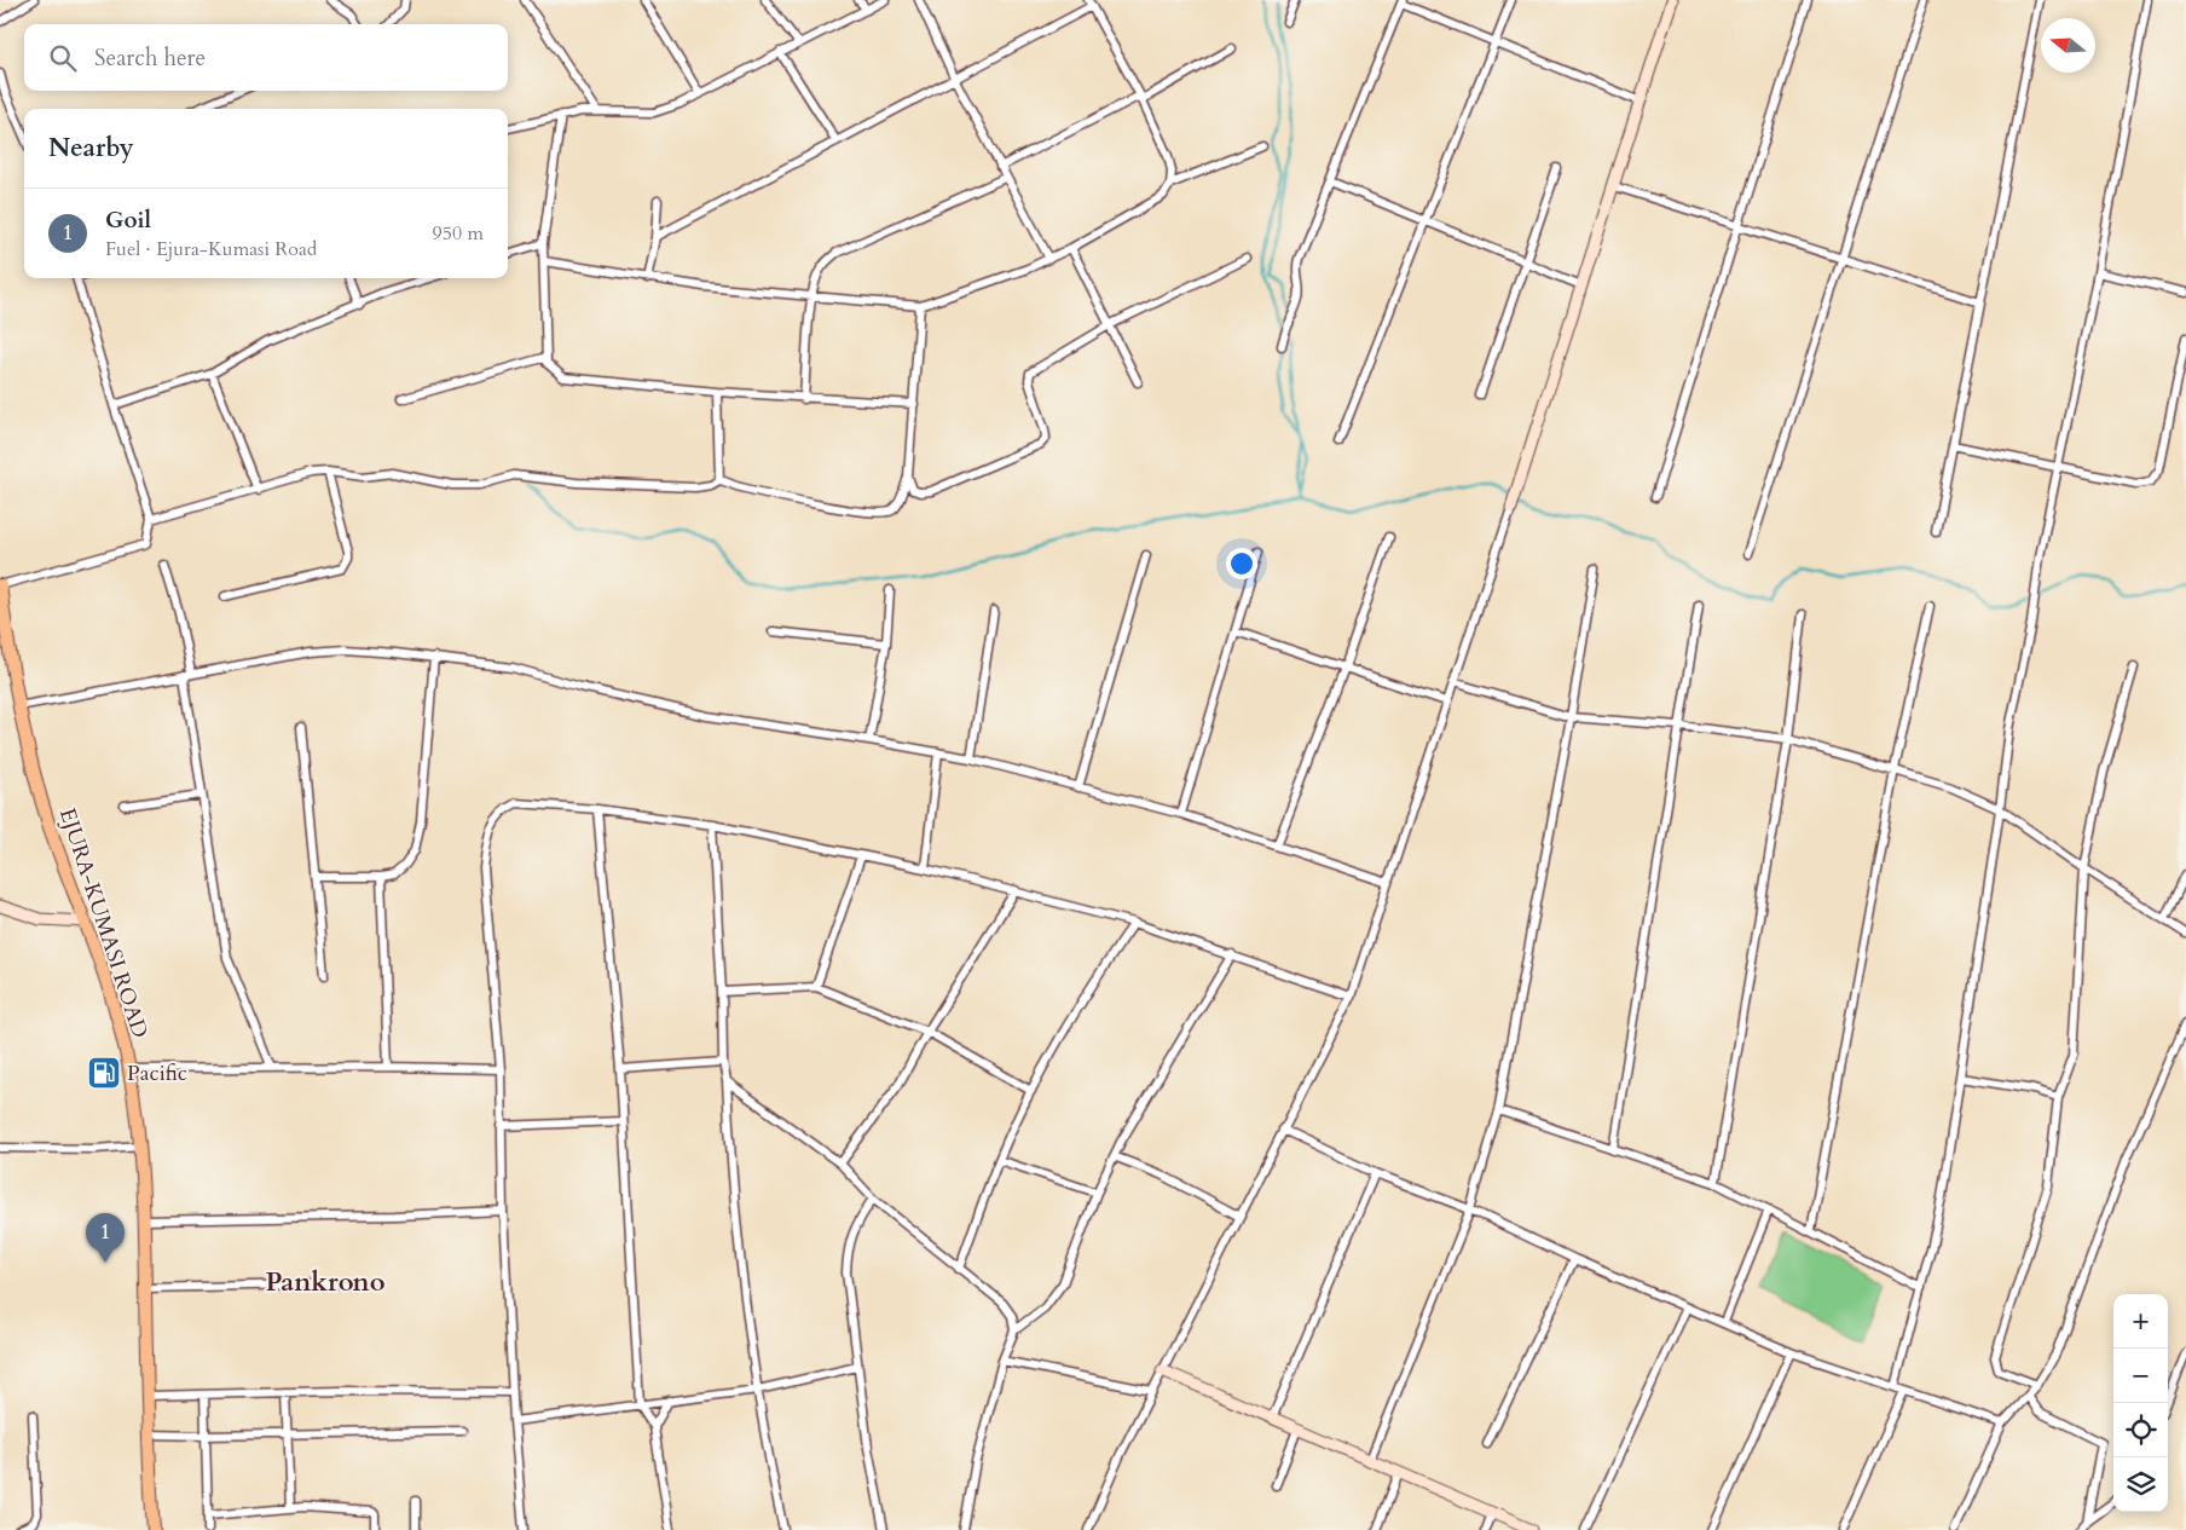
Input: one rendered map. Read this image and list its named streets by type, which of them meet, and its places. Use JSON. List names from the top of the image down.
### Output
{
  "streets": {
    "main road": ["EJURA-KUMASI ROAD"]
  },
  "districts": ["Pankrono"],
  "places": {
    "fuel station": ["Pacific"]
  },
  "north": "left",
  "page": {
    "search": "Search here",
    "heading": "Nearby",
    "list": [
      {
        "mark": "1",
        "name": "Goil",
        "note": "Fuel · Ejura-Kumasi Road",
        "value": "950 m"
      }
    ],
    "pins": "1",
    "map_buttons": ["+", "−"]
  }
}
